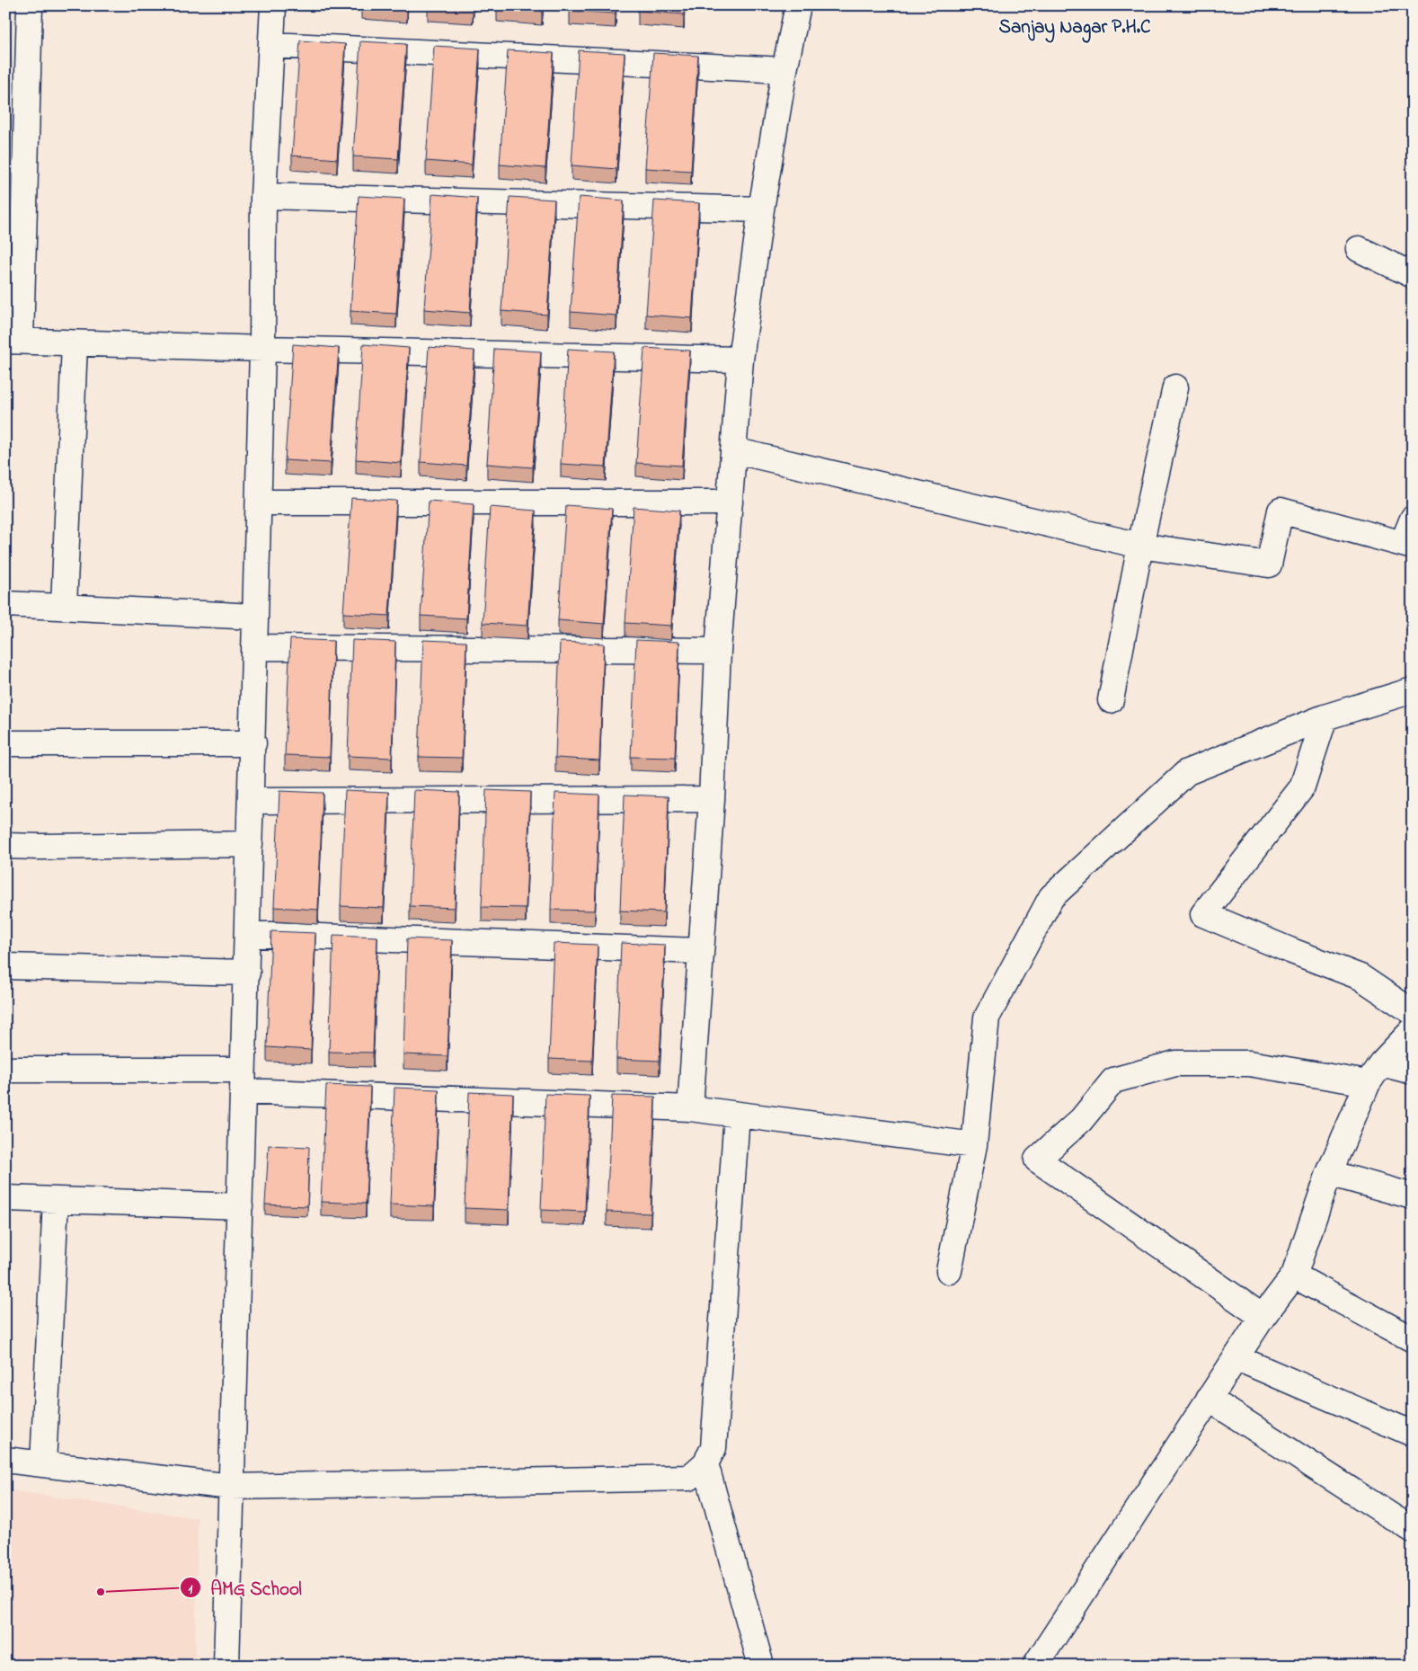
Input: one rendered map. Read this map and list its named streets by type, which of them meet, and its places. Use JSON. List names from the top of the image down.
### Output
{
  "districts": ["Sanjay Nagar P.H.C"],
  "places": ["AMG School"]
}
